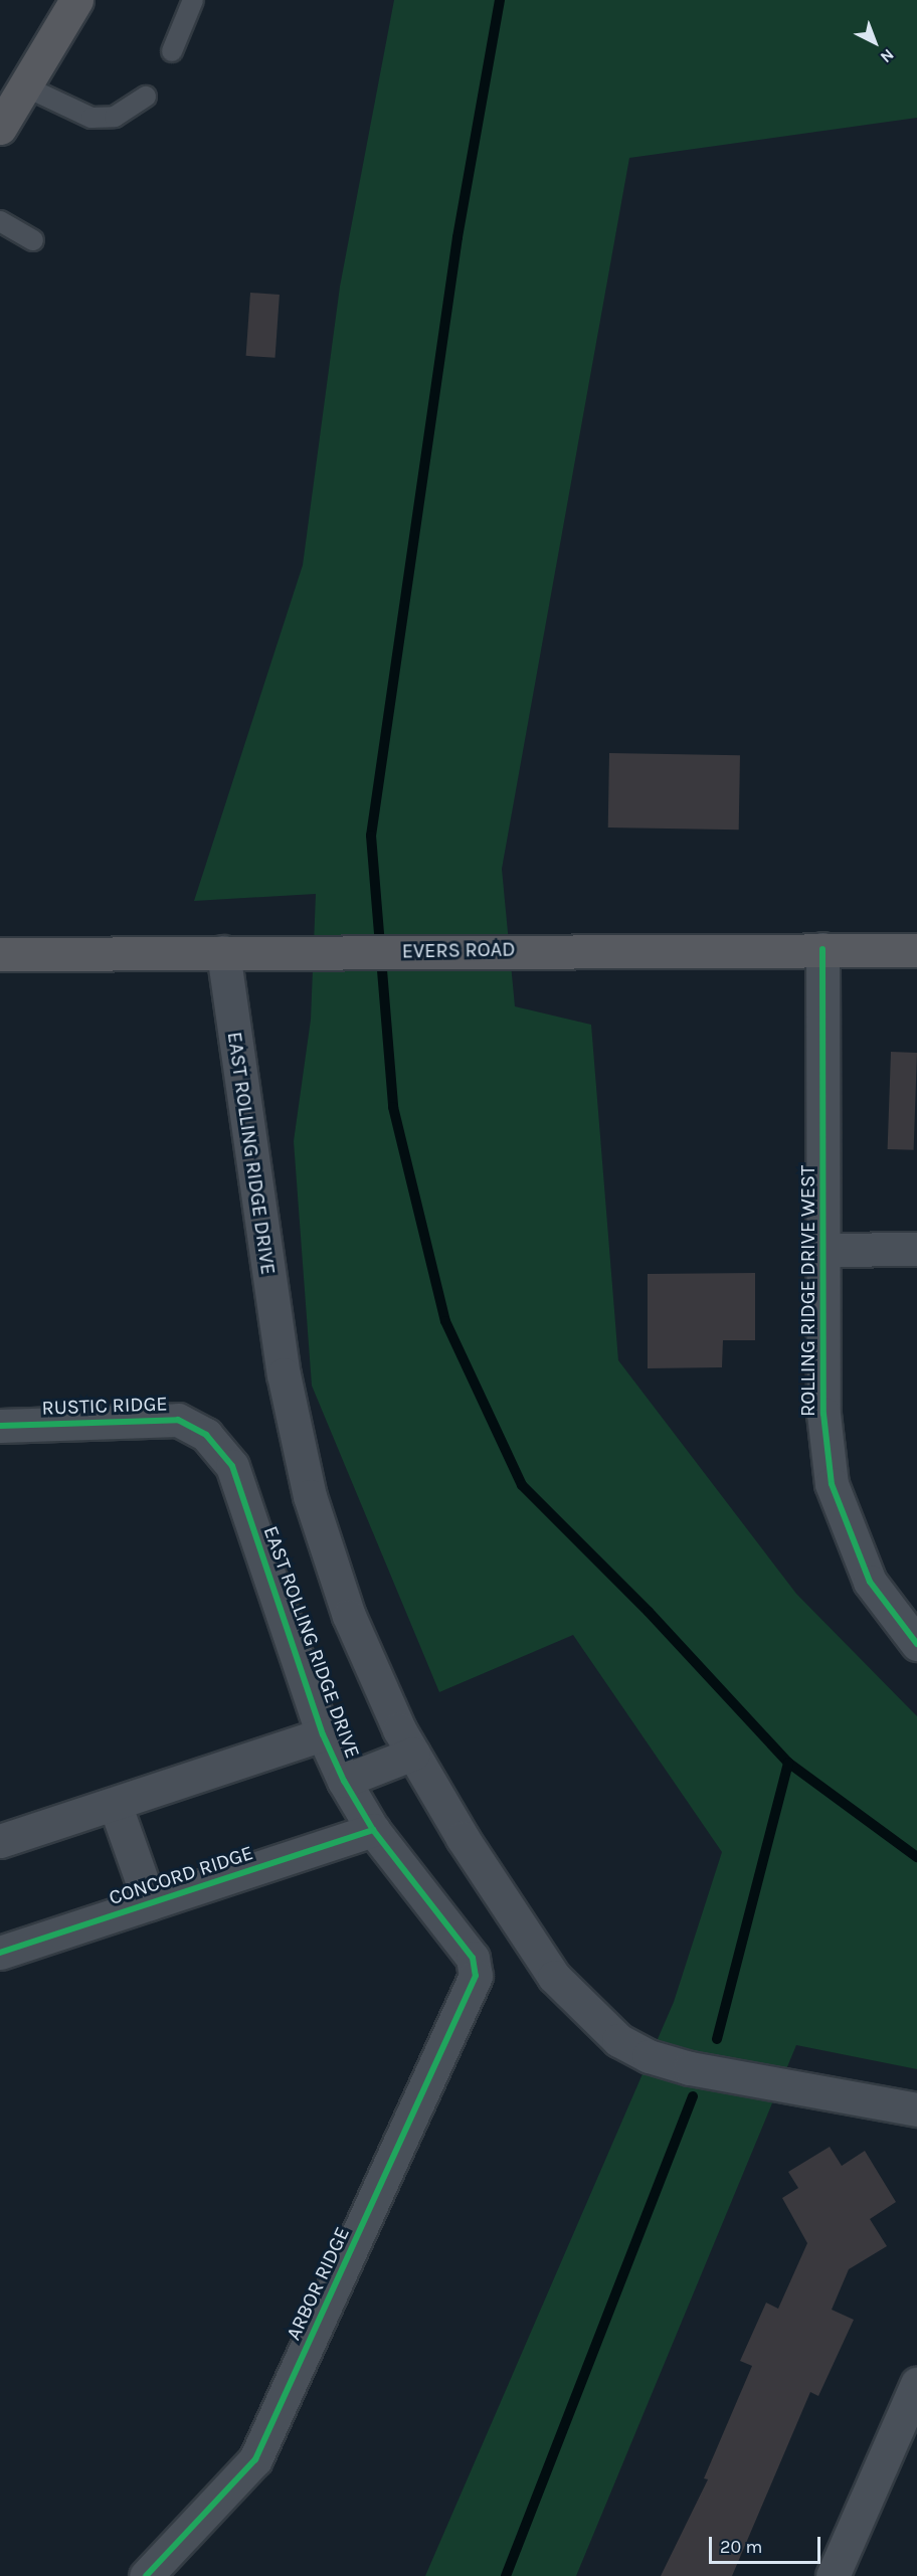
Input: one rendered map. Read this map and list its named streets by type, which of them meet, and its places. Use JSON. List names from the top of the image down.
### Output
{
  "streets": {
    "main road": ["EVERS ROAD"],
    "street": [
      "EAST ROLLING RIDGE DRIVE",
      "ROLLING RIDGE DRIVE WEST",
      "RUSTIC RIDGE",
      "CONCORD RIDGE",
      "ARBOR RIDGE"
    ]
  },
  "crossings": [
    ["EVERS ROAD", "EAST ROLLING RIDGE DRIVE"],
    ["EVERS ROAD", "ROLLING RIDGE DRIVE WEST"],
    ["EAST ROLLING RIDGE DRIVE", "RUSTIC RIDGE"],
    ["EAST ROLLING RIDGE DRIVE", "CONCORD RIDGE"],
    ["EAST ROLLING RIDGE DRIVE", "ARBOR RIDGE"]
  ],
  "scale_bar": "20 m",
  "north": "bottom right"
}
